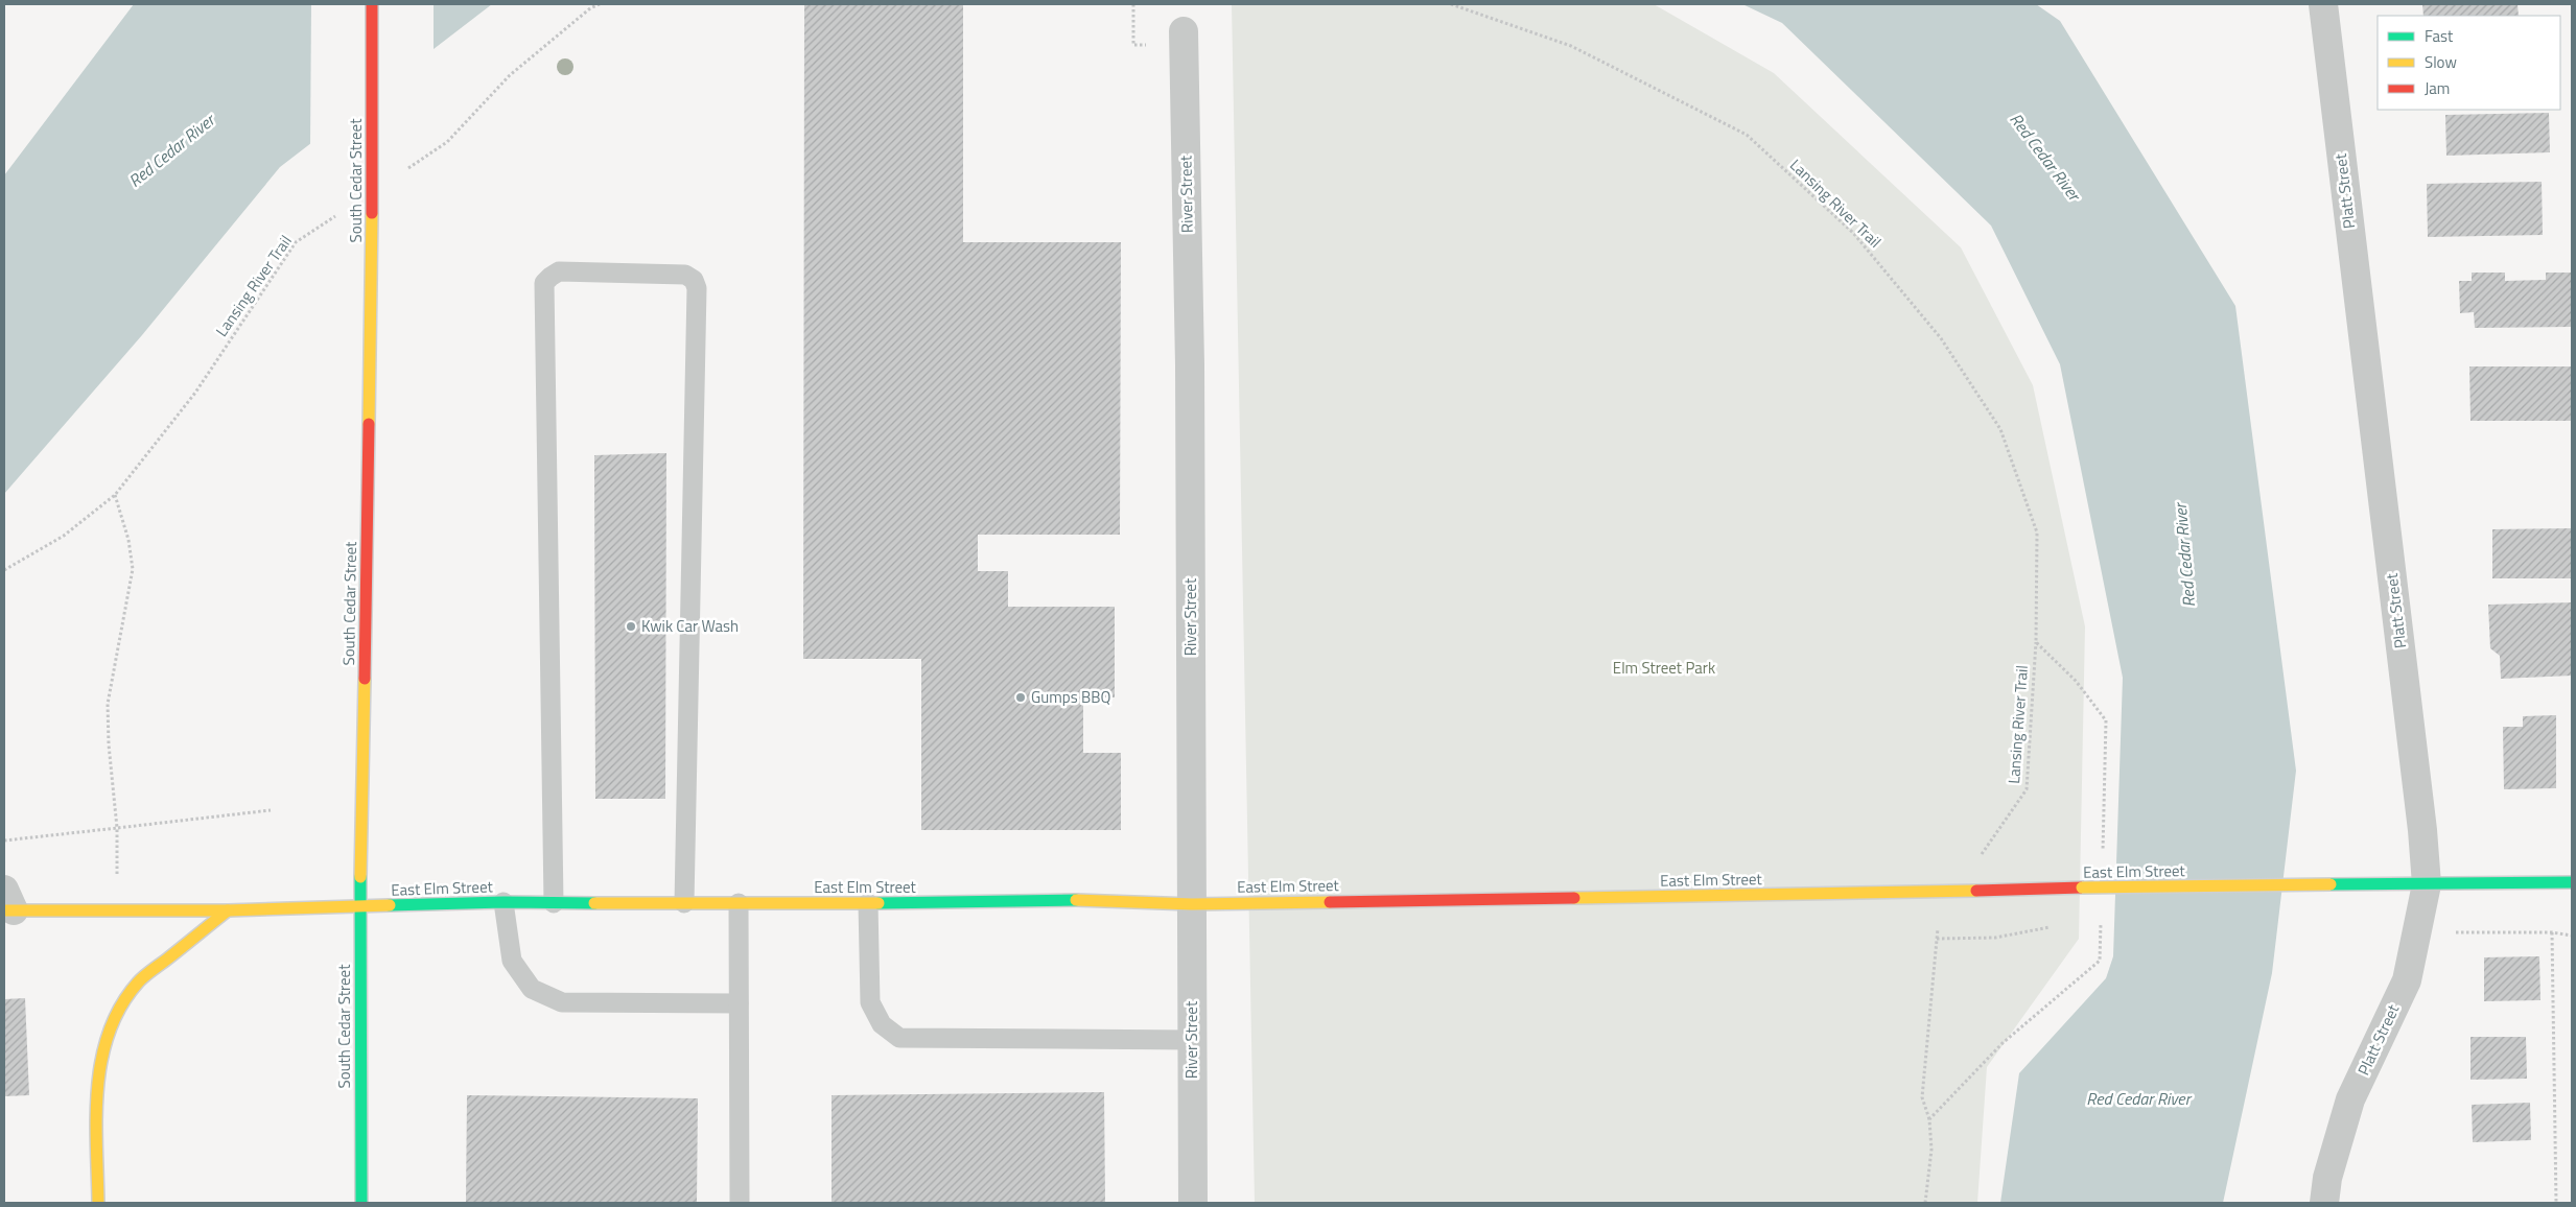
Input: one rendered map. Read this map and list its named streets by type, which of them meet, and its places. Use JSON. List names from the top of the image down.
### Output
{
  "streets": {
    "street": [
      "South Cedar Street",
      "Platt Street",
      "River Street",
      "East Elm Street"
    ],
    "path": ["Lansing River Trail"]
  },
  "crossings": [
    ["South Cedar Street", "East Elm Street"],
    ["Platt Street", "East Elm Street"],
    ["River Street", "East Elm Street"]
  ],
  "water": ["Red Cedar River"],
  "parks": ["Elm Street Park"],
  "places": ["Kwik Car Wash", "Gumps BBQ"],
  "legend": ["Fast", "Slow", "Jam"]
}
